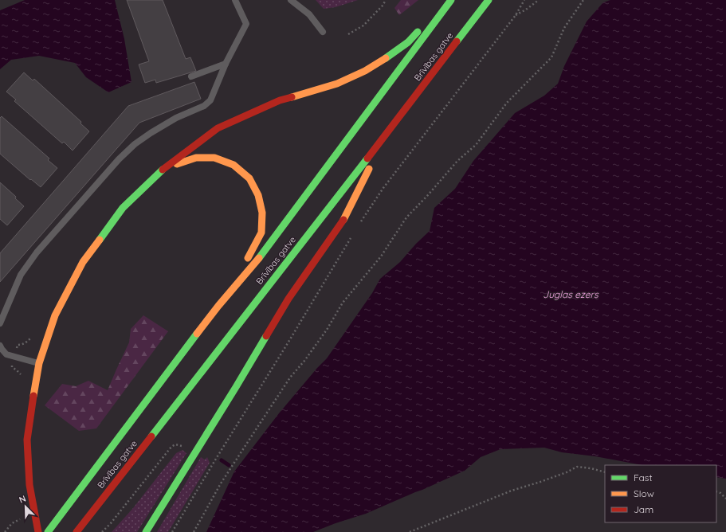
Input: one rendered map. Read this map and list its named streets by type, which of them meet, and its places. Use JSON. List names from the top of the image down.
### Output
{
  "streets": {
    "main road": ["Brīvības gatve"]
  },
  "water": ["Juglas ezers"],
  "legend": ["Fast", "Slow", "Jam"],
  "north": "top left"
}
